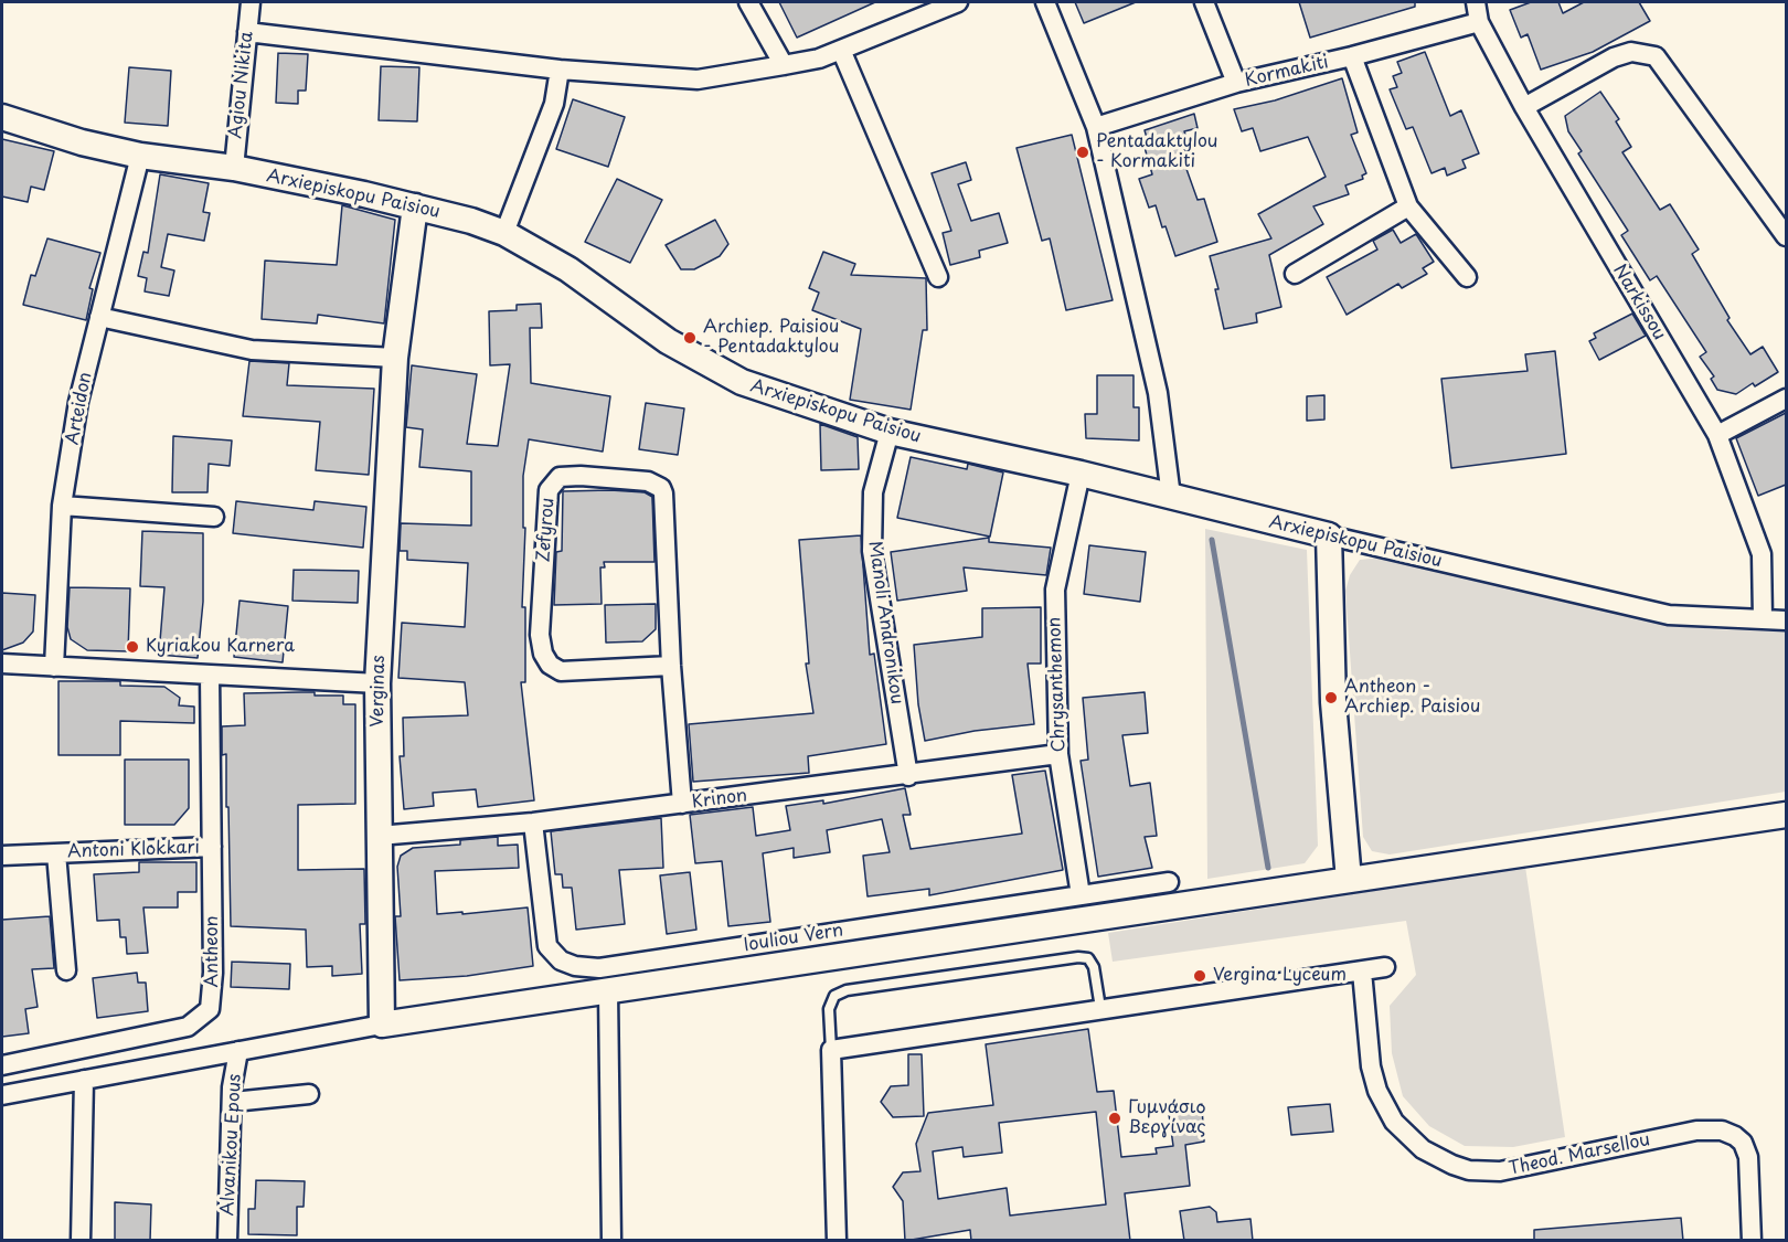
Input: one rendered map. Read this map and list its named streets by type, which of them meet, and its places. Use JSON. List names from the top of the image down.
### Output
{
  "streets": {
    "street": [
      "Kormakiti",
      "Agiou Nikita",
      "Arxiepiskopu Paisiou",
      "Narkissou",
      "Arteidon",
      "Zefyrou",
      "Manoli Andronikou",
      "Chrysanthemon",
      "Verginas",
      "Krinon",
      "Antoni Klokkari",
      "Iouliou Vern",
      "Antheon",
      "Alvanikou Epous",
      "Theod. Marsellou"
    ]
  },
  "crossings": [
    ["Kormakiti", "Narkissou"],
    ["Agiou Nikita", "Arxiepiskopu Paisiou"],
    ["Arxiepiskopu Paisiou", "Narkissou"],
    ["Arxiepiskopu Paisiou", "Arteidon"],
    ["Arxiepiskopu Paisiou", "Manoli Andronikou"],
    ["Arxiepiskopu Paisiou", "Chrysanthemon"],
    ["Arxiepiskopu Paisiou", "Verginas"],
    ["Zefyrou", "Krinon"],
    ["Manoli Andronikou", "Krinon"],
    ["Chrysanthemon", "Krinon"],
    ["Chrysanthemon", "Iouliou Vern"],
    ["Verginas", "Krinon"],
    ["Krinon", "Iouliou Vern"],
    ["Antoni Klokkari", "Antheon"]
  ],
  "places": [
    "Pentadaktylou - Kormakiti",
    "Archiep. Paisiou - Pentadaktylou",
    "Kyriakou Karnera",
    "Antheon - Archiep. Paisiou",
    "Vergina Lyceum",
    "Γυμνάσιο Βεργίνας"
  ]
}
